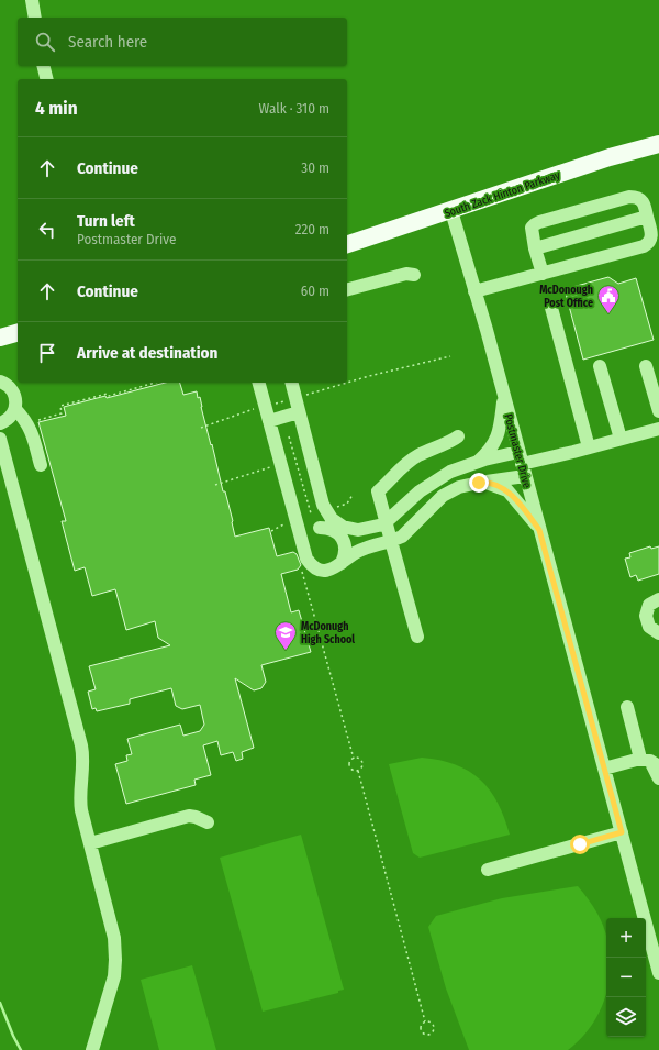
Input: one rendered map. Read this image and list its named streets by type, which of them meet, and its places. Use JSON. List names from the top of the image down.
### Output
{
  "streets": {
    "main road": ["South Zack Hinton Parkway"],
    "street": ["Postmaster Drive"]
  },
  "crossings": [
    ["South Zack Hinton Parkway", "Postmaster Drive"]
  ],
  "places": {
    "public building": ["McDonough Post Office"],
    "school or university": ["McDonugh High School"]
  },
  "page": {
    "search": "Search here",
    "heading": ["4 min", "Walk · 310 m"],
    "list": [
      ["Continue", "30 m"],
      ["Turn left", "Postmaster Drive", "220 m"],
      ["Continue", "60 m"],
      "Arrive at destination"
    ],
    "map_buttons": ["+", "−"]
  }
}
